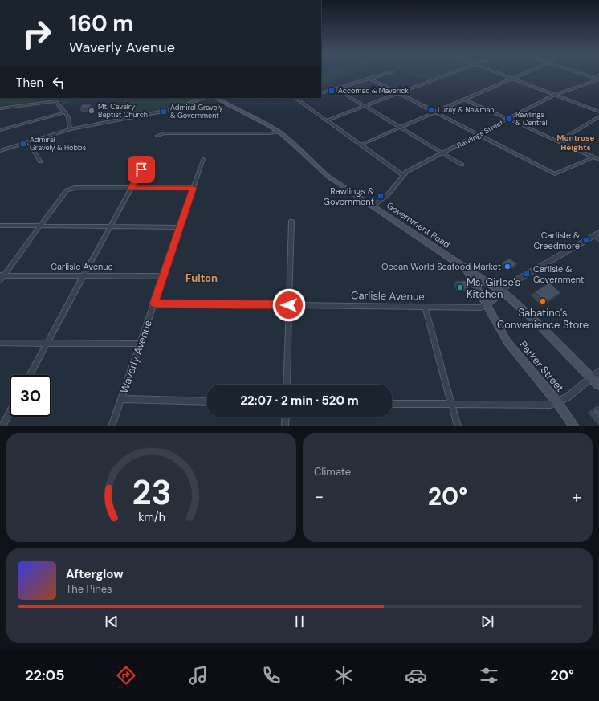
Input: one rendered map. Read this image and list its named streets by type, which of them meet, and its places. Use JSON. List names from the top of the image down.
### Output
{
  "streets": {
    "main road": ["Government Road", "Carlisle Avenue", "Parker Street"],
    "street": ["Rawlings Street", "Waverly Avenue"]
  },
  "crossings": [
    ["Rawlings Street", "Government Road"],
    ["Government Road", "Carlisle Avenue"],
    ["Government Road", "Parker Street"],
    ["Carlisle Avenue", "Waverly Avenue"],
    ["Carlisle Avenue", "Parker Street"]
  ],
  "districts": ["Montrose Heights", "Fulton"],
  "places": {
    "transit": [
      "Accomac & Maverick",
      "Luray & Newman",
      "Admiral Gravely & Government",
      "Rawlings & Central",
      "Admiral Gravely & Hobbs",
      "Rawlings & Government",
      "Carlisle & Creedmore",
      "Carlisle & Government"
    ],
    "other": [
      "Mt. Cavalry Baptist Church",
      "Ocean World Seafood Market",
      "Ms. Girlee's Kitchen",
      "Sabatino's Convenience Store"
    ]
  },
  "page": {
    "turn": ["160 m", "Waverly Avenue"],
    "then": "Then",
    "limit": "30",
    "trip": "22:07 · 2 min · 520 m",
    "tile": "Climate",
    "heat": ["−", "20°", "+"],
    "song": ["Afterglow", "The Pines"],
    "tabs": ["22:05", "20°"],
    "gauge": ["23", "km/h"]
  }
}
